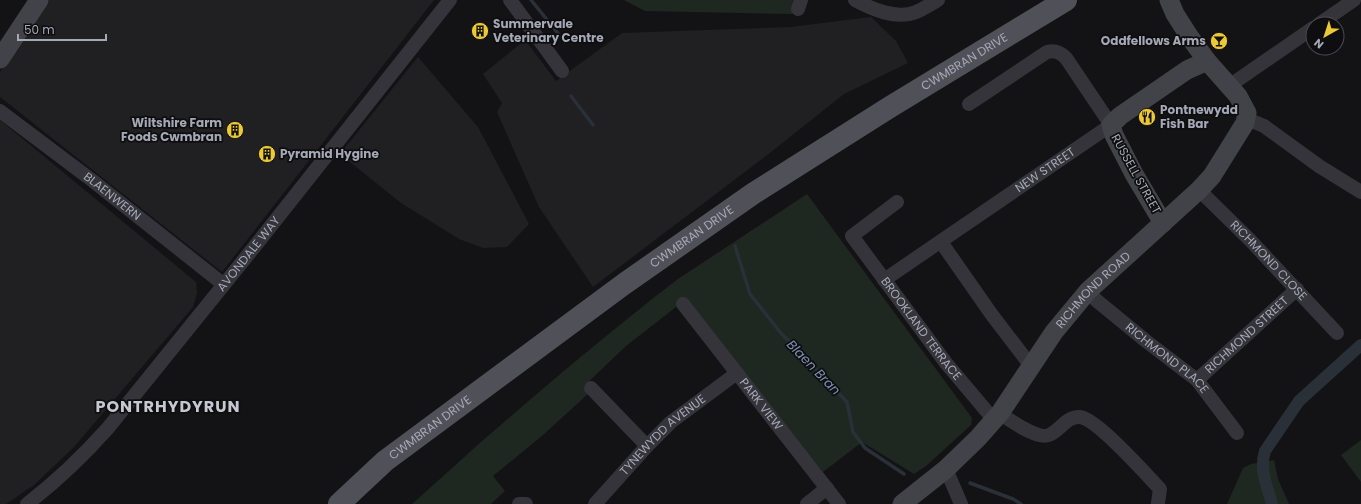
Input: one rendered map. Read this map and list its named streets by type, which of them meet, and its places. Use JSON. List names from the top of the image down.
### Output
{
  "streets": {
    "main road": ["CWMBRAN DRIVE"],
    "street": [
      "NEW STREET",
      "RUSSELL STREET",
      "BLAENWERN",
      "AVONDALE WAY",
      "RICHMOND CLOSE",
      "RICHMOND ROAD",
      "BROOKLAND TERRACE",
      "RICHMOND STREET",
      "RICHMOND PLACE",
      "PARK VIEW",
      "TYNEWYDD AVENUE"
    ]
  },
  "crossings": [
    ["NEW STREET", "RUSSELL STREET"],
    ["NEW STREET", "BROOKLAND TERRACE"],
    ["RUSSELL STREET", "RICHMOND ROAD"],
    ["BLAENWERN", "AVONDALE WAY"],
    ["RICHMOND CLOSE", "RICHMOND ROAD"],
    ["RICHMOND CLOSE", "RICHMOND STREET"],
    ["RICHMOND ROAD", "BROOKLAND TERRACE"],
    ["RICHMOND ROAD", "RICHMOND PLACE"],
    ["RICHMOND STREET", "RICHMOND PLACE"],
    ["PARK VIEW", "TYNEWYDD AVENUE"]
  ],
  "districts": ["PONTRHYDYRUN"],
  "water": ["Blaen Bran"],
  "places": {
    "building": ["Summervale Veterinary Centre", "Wiltshire Farm Foods Cwmbran", "Pyramid Hygine"],
    "bar": ["Oddfellows Arms"],
    "restaurant": ["Pontnewydd Fish Bar"]
  },
  "scale_bar": "50 m",
  "north": "bottom left"
}
